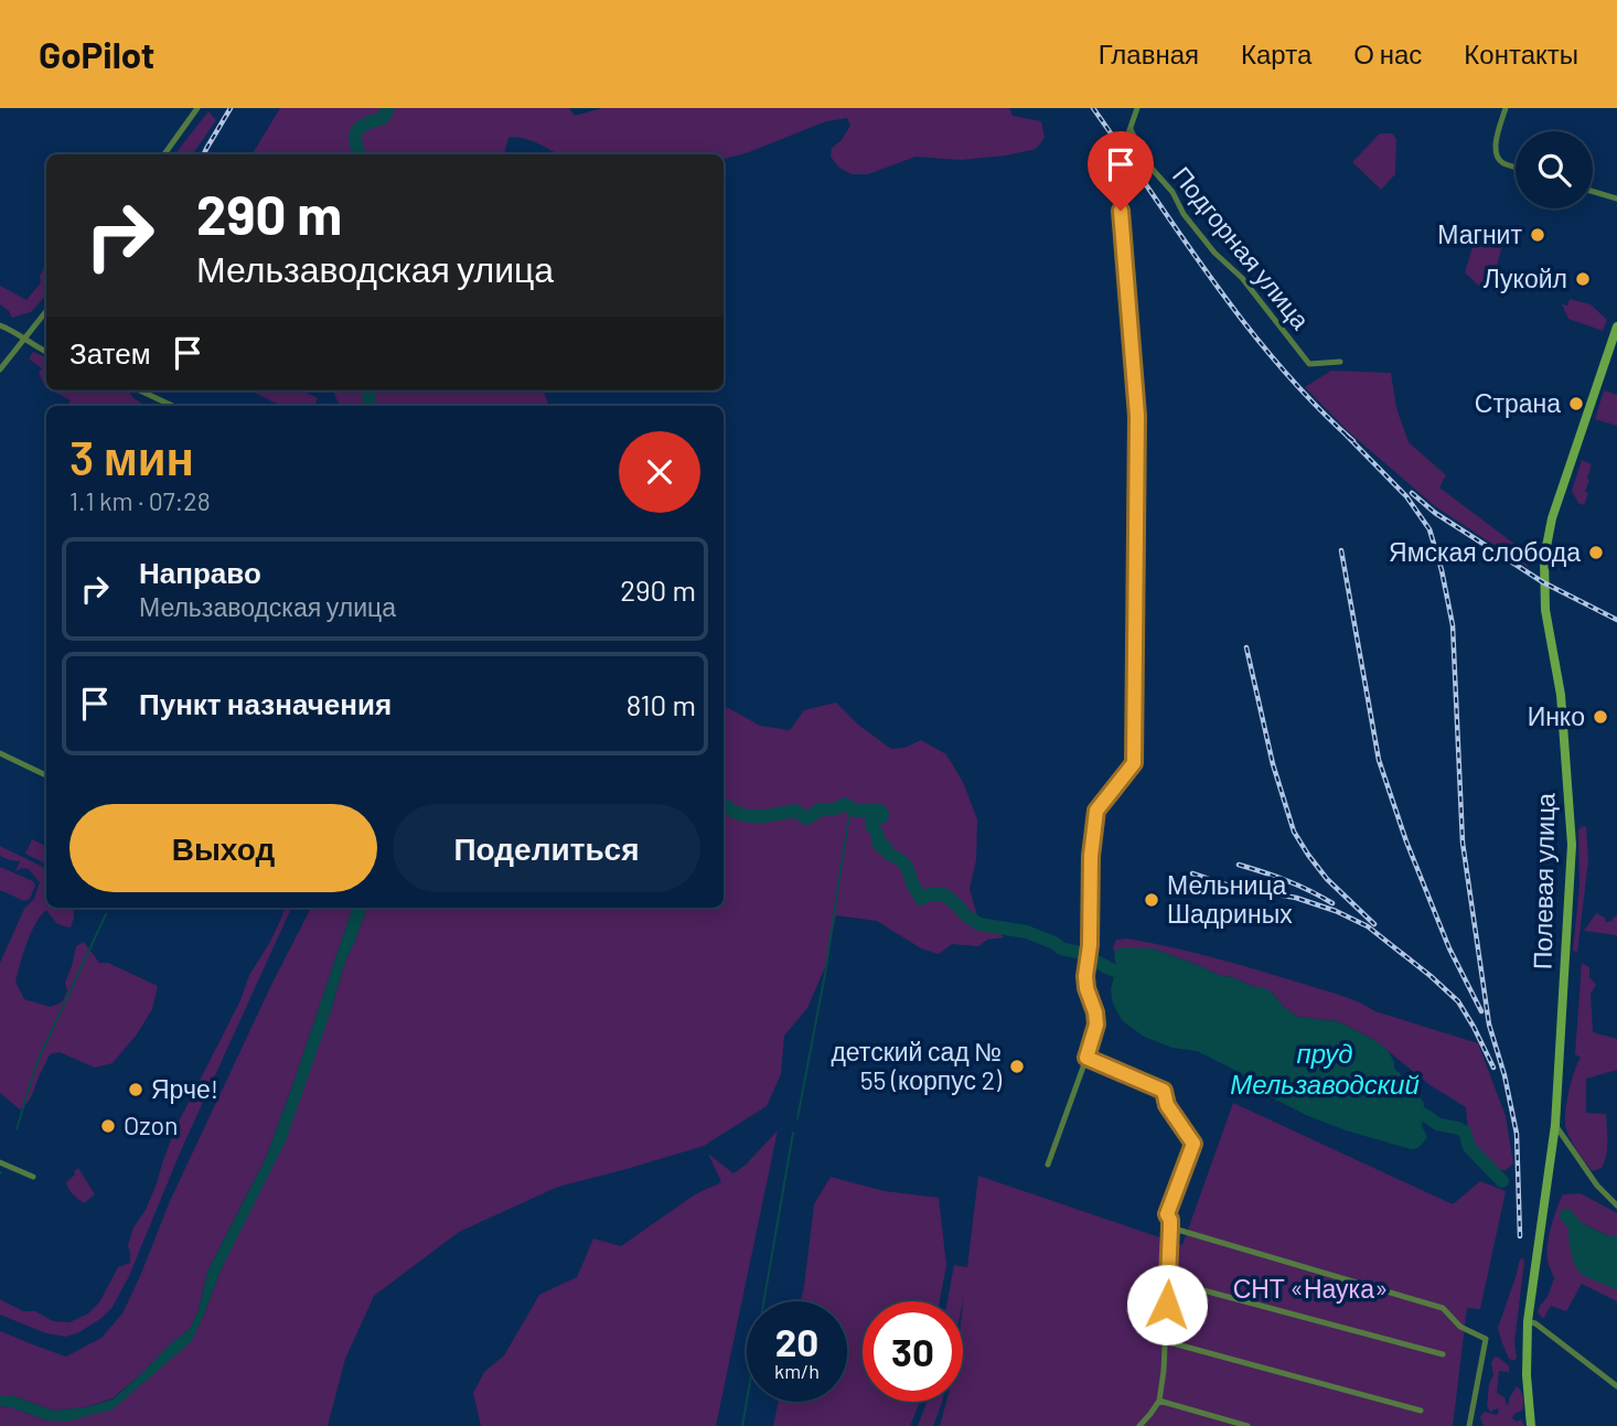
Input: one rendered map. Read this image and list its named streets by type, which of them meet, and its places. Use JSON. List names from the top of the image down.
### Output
{
  "streets": {
    "street": ["Подгорная улица", "Полевая улица"]
  },
  "water": ["пруд Мельзаводский"],
  "parks": ["СНТ «Наука»"],
  "places": [
    "Магнит",
    "Лукойл",
    "Страна",
    "Ямская слобода",
    "Инко",
    "Мельница Шадриных",
    "детский сад № 55 (корпус 2)",
    "Ярче!",
    "Ozon"
  ],
  "page": {
    "header": "GoPilot",
    "nav": [
      "Главная",
      "Карта",
      "О нас",
      "Контакты"
    ],
    "turn": ["290 m", "Мельзаводская улица"],
    "then": "Затем",
    "heading": ["3 мин", "1.1 km · 07:28"],
    "list": [
      {
        "name": "Направо",
        "note": "Мельзаводская улица",
        "value": "290 m"
      },
      {
        "name": "Пункт назначения",
        "value": "810 m"
      }
    ],
    "buttons": ["Выход", "Поделиться"],
    "speed": "20 km/h",
    "limit": "30"
  }
}
